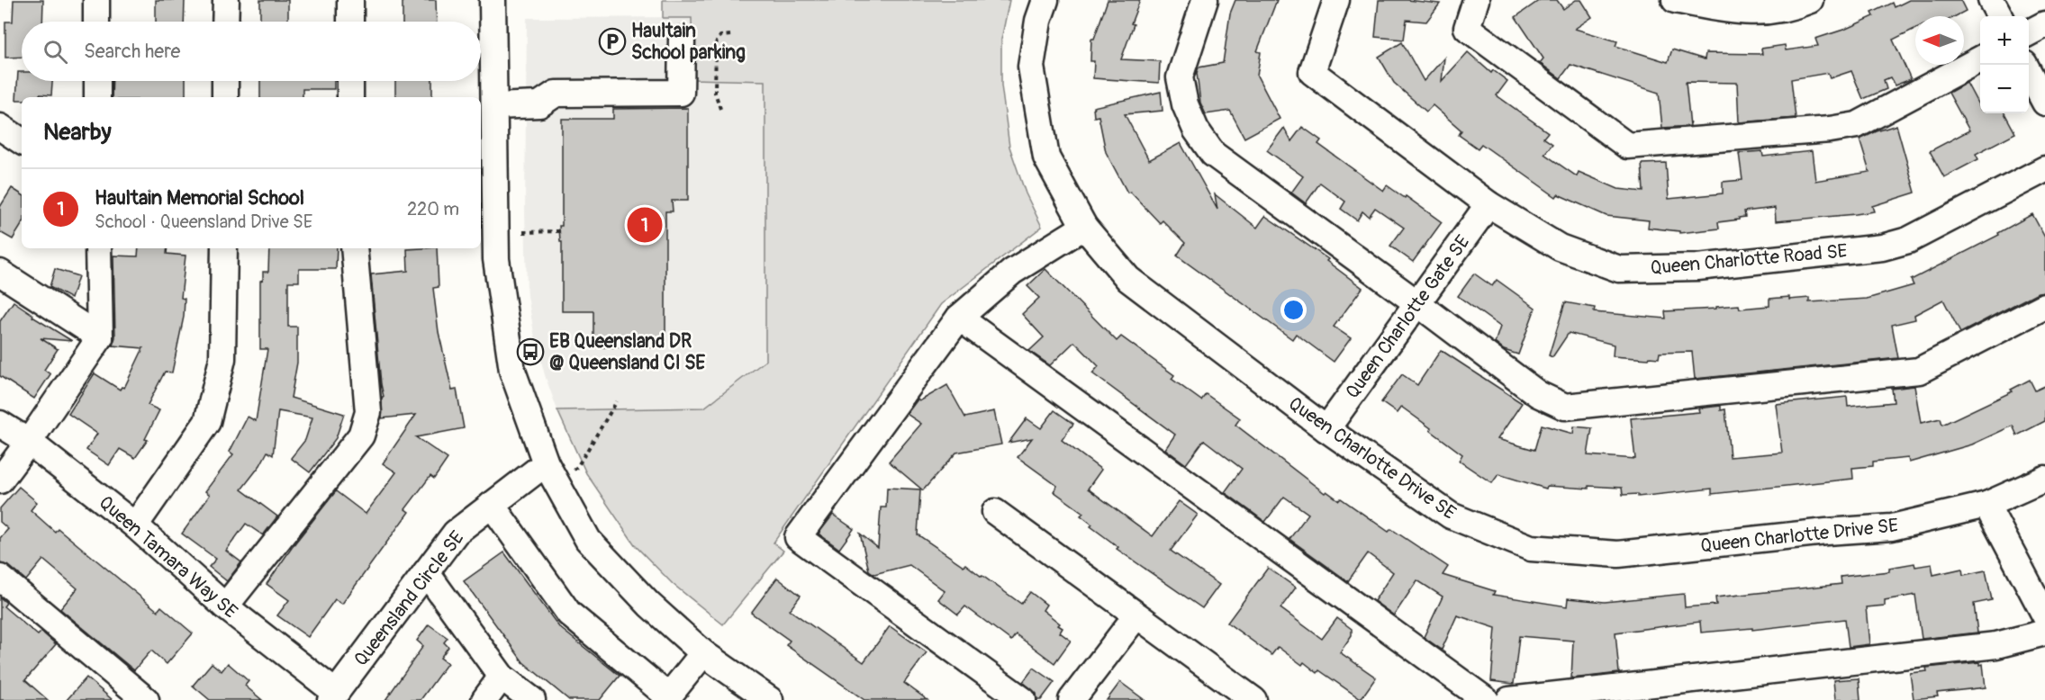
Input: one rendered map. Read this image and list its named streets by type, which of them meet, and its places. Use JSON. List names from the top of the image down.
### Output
{
  "streets": {
    "street": [
      "Queen Charlotte Road SE",
      "Queen Charlotte Gate SE",
      "Queen Charlotte Drive SE",
      "Queen Tamara Way SE",
      "Queensland Circle SE"
    ]
  },
  "crossings": [
    ["Queen Charlotte Road SE", "Queen Charlotte Gate SE"],
    ["Queen Charlotte Gate SE", "Queen Charlotte Drive SE"],
    ["Queen Tamara Way SE", "Queensland Circle SE"]
  ],
  "places": {
    "parking": ["Haultain School parking"],
    "bus stop": ["EB Queensland DR @ Queensland CI SE"]
  },
  "north": "left",
  "page": {
    "map_buttons": ["+", "−"],
    "search": "Search here",
    "heading": "Nearby",
    "list": [
      {
        "mark": "1",
        "name": "Haultain Memorial School",
        "note": "School · Queensland Drive SE",
        "value": "220 m"
      }
    ],
    "pins": "1"
  }
}
